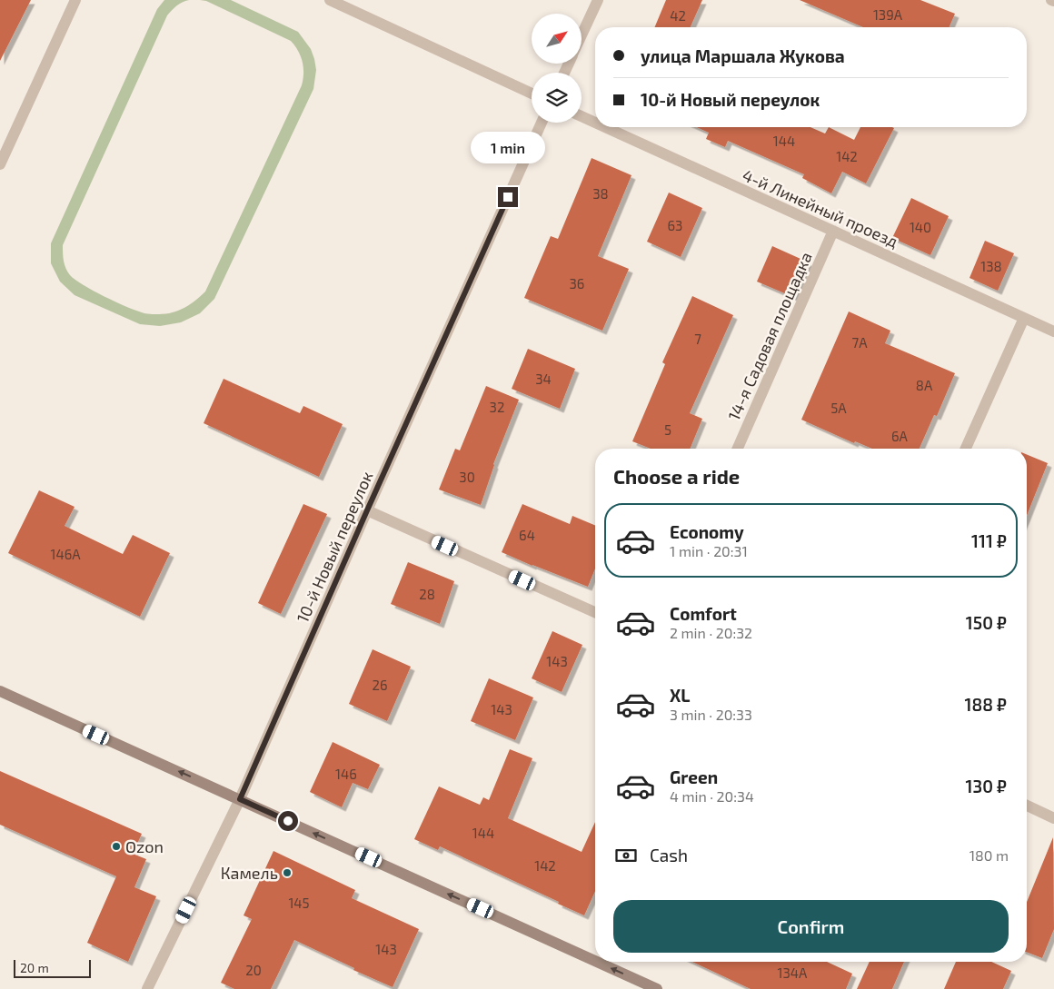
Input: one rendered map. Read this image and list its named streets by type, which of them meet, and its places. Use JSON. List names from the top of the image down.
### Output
{
  "streets": {
    "street": ["4-й Линейный проезд", "14-я Садовая площадка", "10-й Новый переулок"]
  },
  "crossings": [
    ["4-й Линейный проезд", "14-я Садовая площадка"]
  ],
  "places": ["Ozon", "Камель"],
  "house_numbers": [
    "139А",
    "42",
    "144",
    "142",
    "38",
    "63",
    "140",
    "138",
    "36",
    "7",
    "7А",
    "34",
    "8А",
    "32",
    "5А",
    "5",
    "6А",
    "30",
    "64",
    "146А",
    "28",
    "143",
    "26",
    "143",
    "146",
    "144",
    "142",
    "145",
    "143",
    "20",
    "134А"
  ],
  "scale_bar": "20 m",
  "north": "top right",
  "page": {
    "banner": ["улица Маршала Жукова", "10-й Новый переулок"],
    "bubble": "1 min",
    "heading": "Choose a ride",
    "list": [
      {
        "name": "Economy",
        "note": "1 min · 20:31",
        "value": "111 ₽"
      },
      {
        "name": "Comfort",
        "note": "2 min · 20:32",
        "value": "150 ₽"
      },
      {
        "name": "XL",
        "note": "3 min · 20:33",
        "value": "188 ₽"
      },
      {
        "name": "Green",
        "note": "4 min · 20:34",
        "value": "130 ₽"
      }
    ],
    "pay": ["Cash", "180 m"],
    "buttons": "Confirm",
    "scale": "20 m"
  }
}
